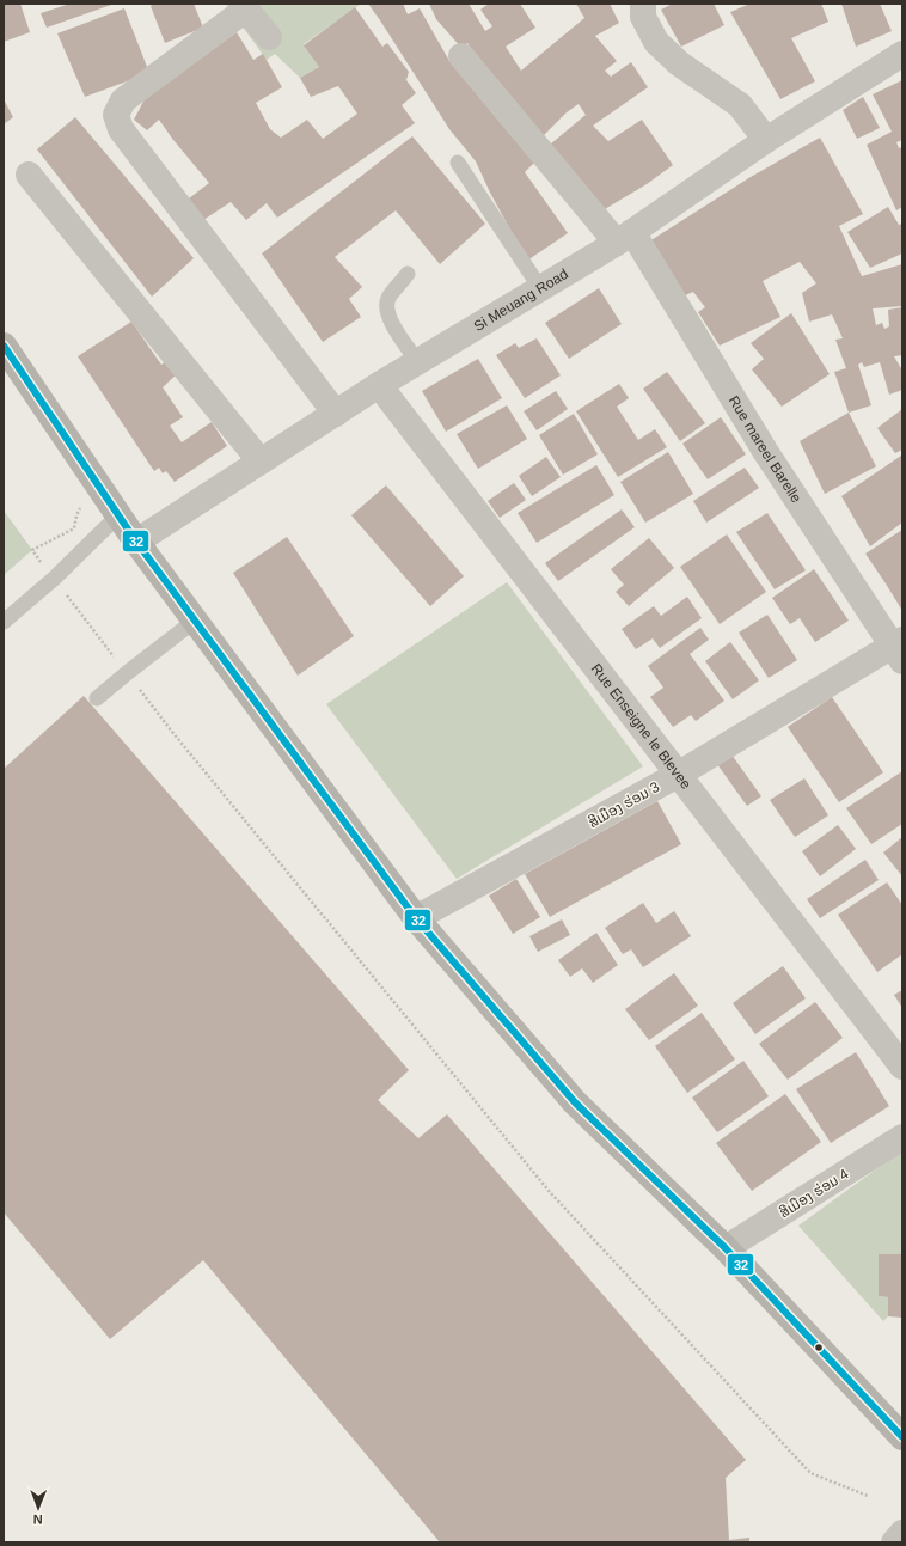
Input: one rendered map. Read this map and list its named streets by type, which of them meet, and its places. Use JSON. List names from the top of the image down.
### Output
{
  "streets": {
    "street": [
      "Si Meuang Road",
      "Rue mareel Barelle",
      "Rue Enseigne le Blevee",
      "ສີເມືອງ ຮ່ອມ 3",
      "ສີເມືອງ ຮ່ອມ 4"
    ]
  },
  "crossings": [
    ["Si Meuang Road", "Rue mareel Barelle"],
    ["Si Meuang Road", "Rue Enseigne le Blevee"],
    ["Rue mareel Barelle", "ສີເມືອງ ຮ່ອມ 3"],
    ["Rue Enseigne le Blevee", "ສີເມືອງ ຮ່ອມ 3"]
  ],
  "lines": ["transit line 32"],
  "north": "bottom"
}
